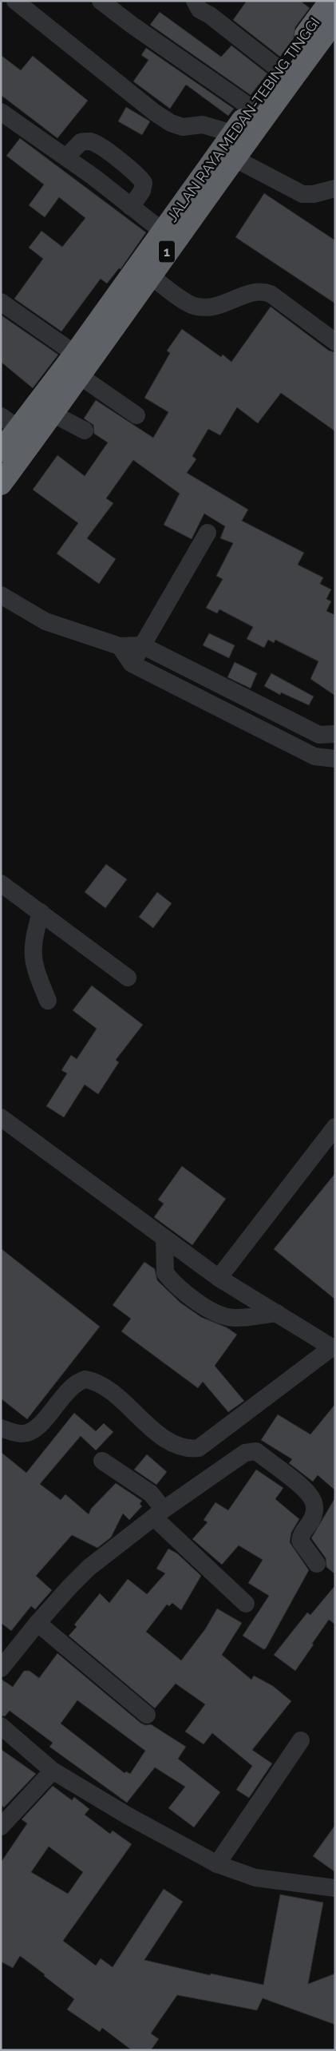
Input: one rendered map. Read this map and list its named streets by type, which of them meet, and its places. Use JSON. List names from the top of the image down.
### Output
{
  "streets": {
    "highway": ["JALAN RAYA MEDAN-TEBING TINGGI", "1"]
  }
}
